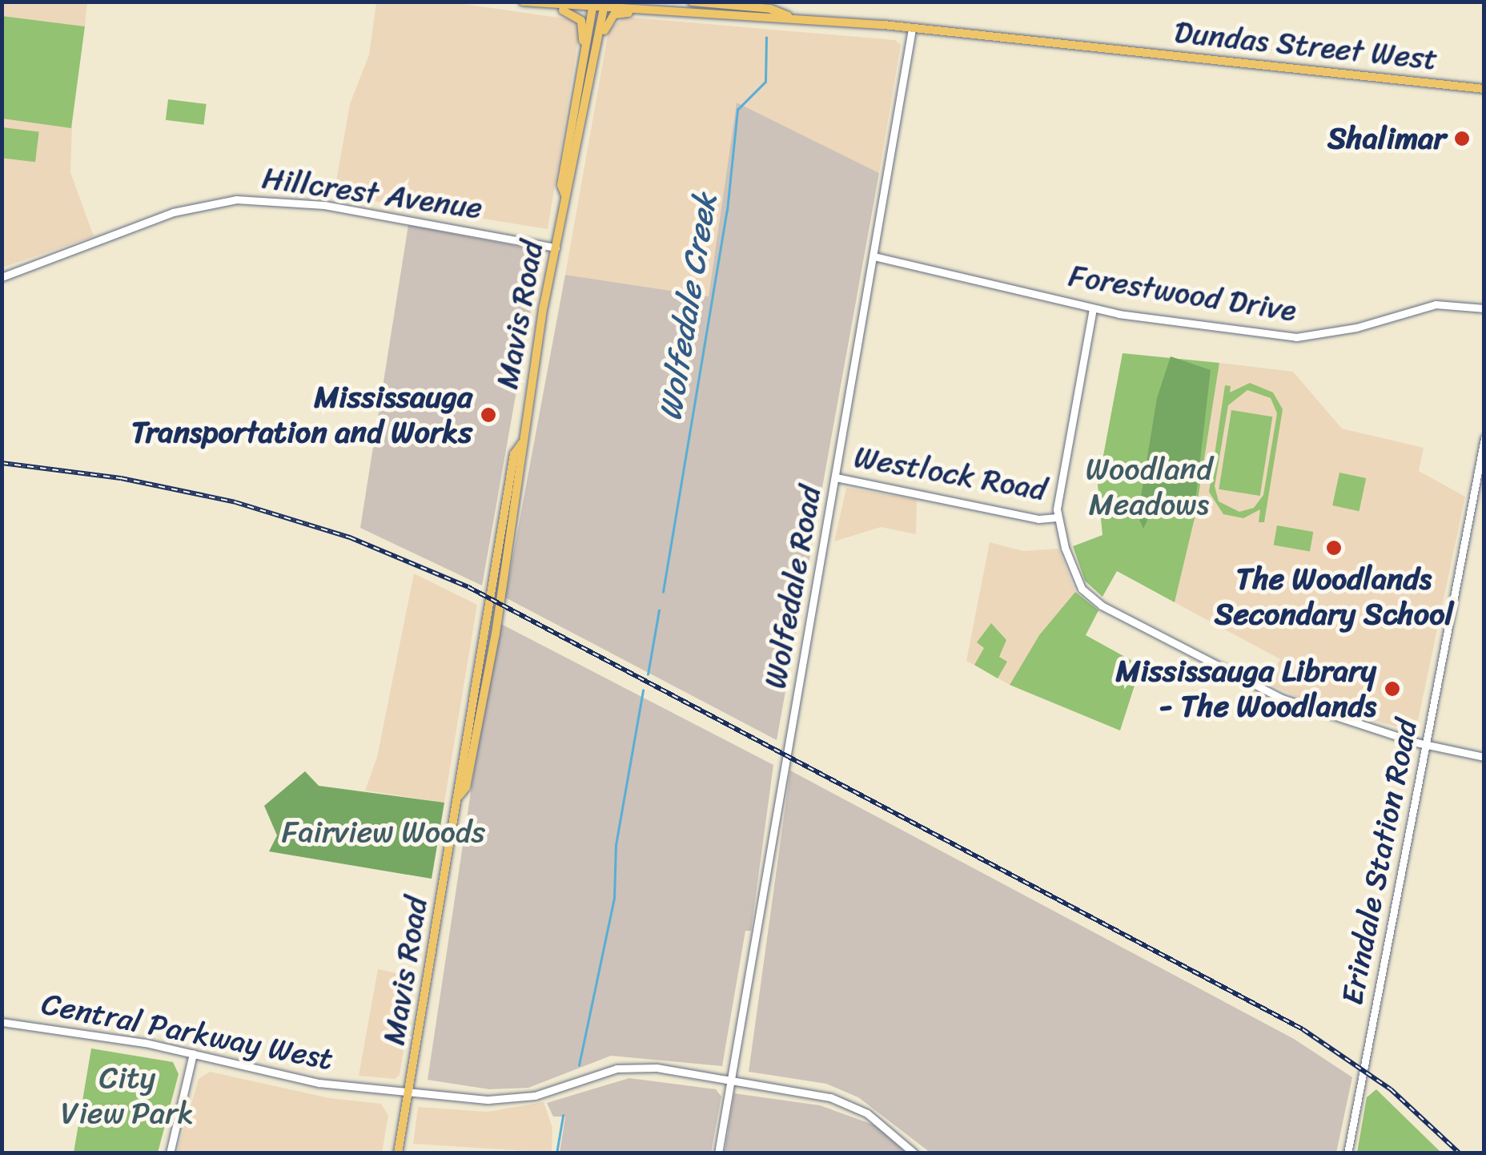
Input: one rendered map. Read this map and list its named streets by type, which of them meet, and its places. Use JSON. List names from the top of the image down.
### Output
{
  "streets": {
    "main road": ["Dundas Street West", "Mavis Road"],
    "street": [
      "Hillcrest Avenue",
      "Forestwood Drive",
      "Westlock Road",
      "Wolfedale Road",
      "Erindale Station Road",
      "Central Parkway West"
    ]
  },
  "crossings": [
    ["Dundas Street West", "Mavis Road"],
    ["Dundas Street West", "Wolfedale Road"],
    ["Hillcrest Avenue", "Mavis Road"],
    ["Forestwood Drive", "Wolfedale Road"],
    ["Mavis Road", "Central Parkway West"],
    ["Westlock Road", "Wolfedale Road"],
    ["Wolfedale Road", "Central Parkway West"]
  ],
  "water": ["Wolfedale Creek"],
  "parks": ["Woodland Meadows", "Fairview Woods", "City View Park"],
  "places": [
    "Shalimar",
    "Mississauga Transportation and Works",
    "The Woodlands Secondary School",
    "Mississauga Library - The Woodlands"
  ]
}
